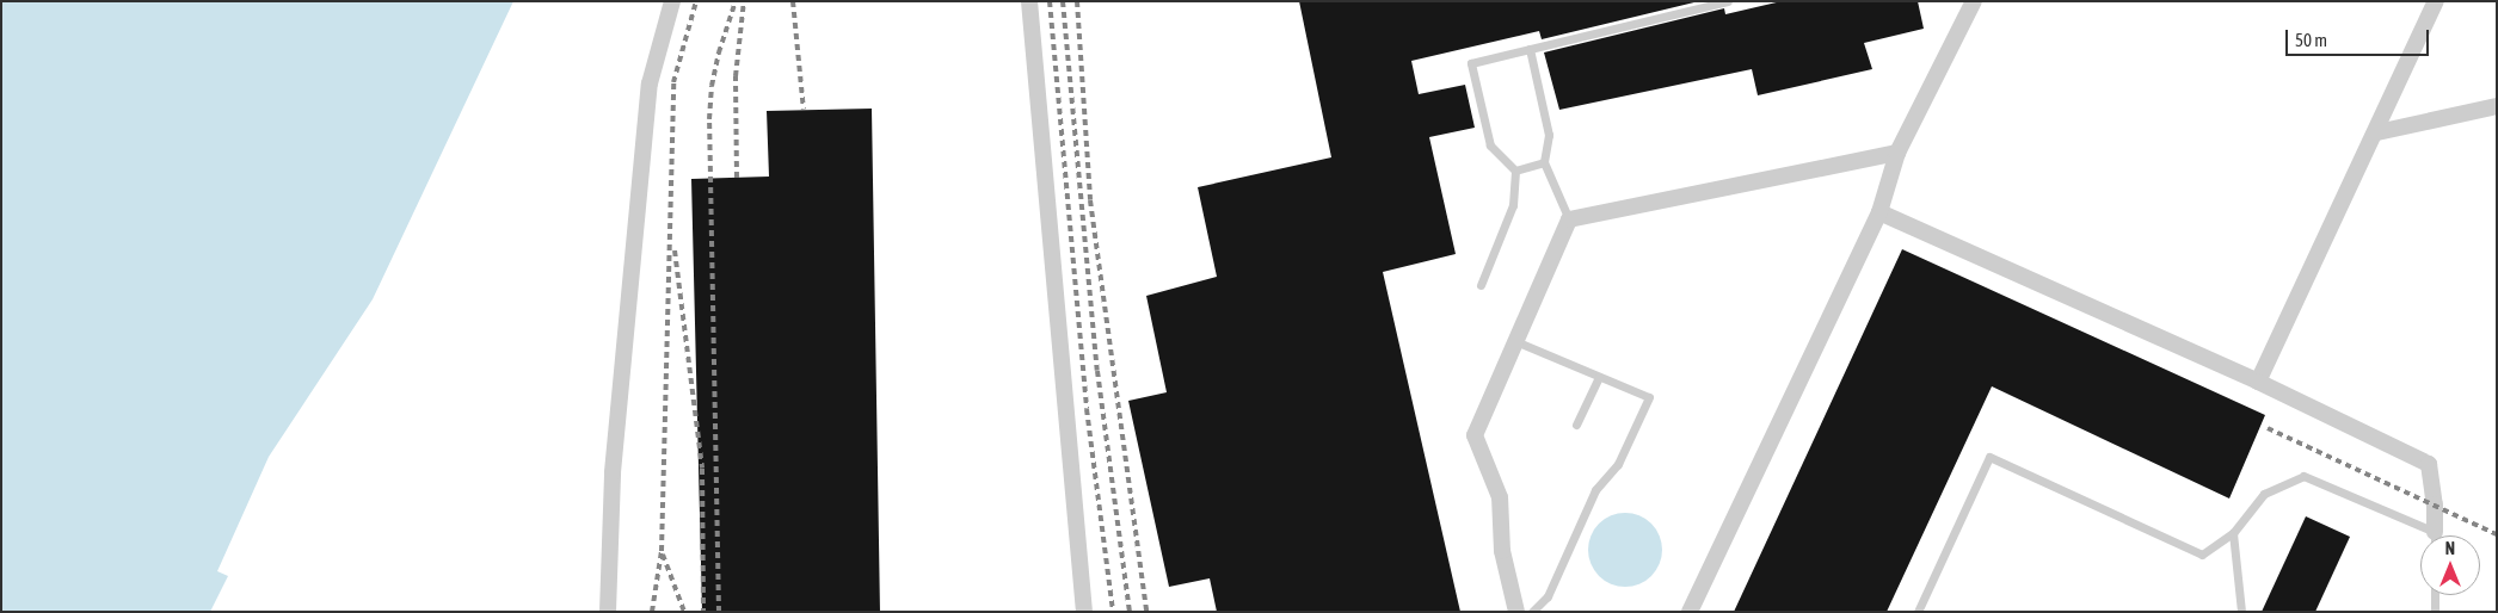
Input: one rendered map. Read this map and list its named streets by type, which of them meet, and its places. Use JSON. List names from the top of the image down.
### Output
{
  "scale_bar": "50 m",
  "north": "top"
}
